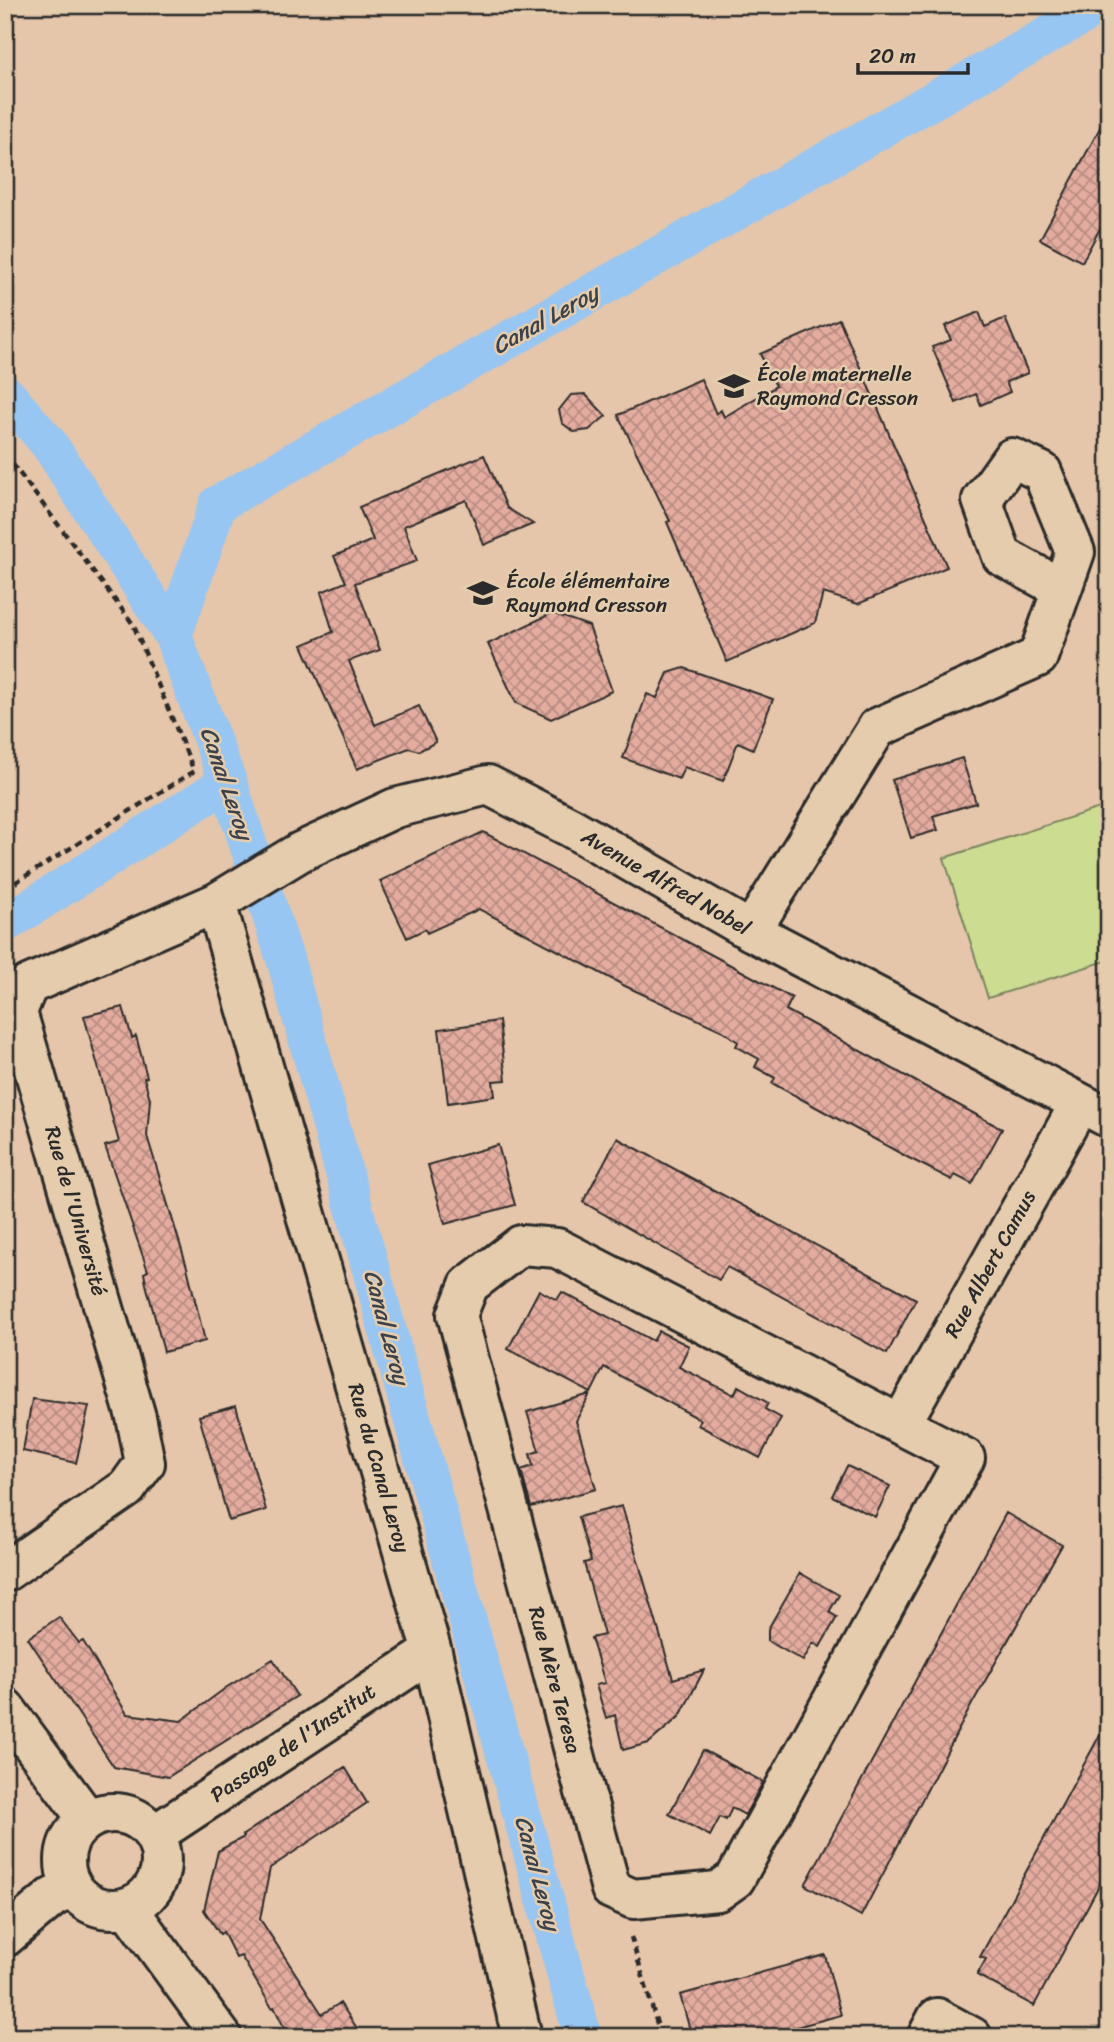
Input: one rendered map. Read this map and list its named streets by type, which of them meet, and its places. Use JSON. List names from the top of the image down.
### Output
{
  "streets": {
    "street": [
      "Avenue Alfred Nobel",
      "Rue de l'Université",
      "Rue Albert Camus",
      "Rue du Canal Leroy",
      "Rue Mère Teresa",
      "Passage de l'Institut"
    ]
  },
  "crossings": [
    ["Avenue Alfred Nobel", "Rue de l'Université"],
    ["Avenue Alfred Nobel", "Rue Albert Camus"],
    ["Avenue Alfred Nobel", "Rue du Canal Leroy"],
    ["Rue de l'Université", "Rue du Canal Leroy"],
    ["Rue Albert Camus", "Rue Mère Teresa"],
    ["Rue du Canal Leroy", "Passage de l'Institut"]
  ],
  "water": ["Canal Leroy"],
  "places": {
    "school or university": ["École maternelle Raymond Cresson", "École élémentaire Raymond Cresson"]
  },
  "scale_bar": "20 m"
}
